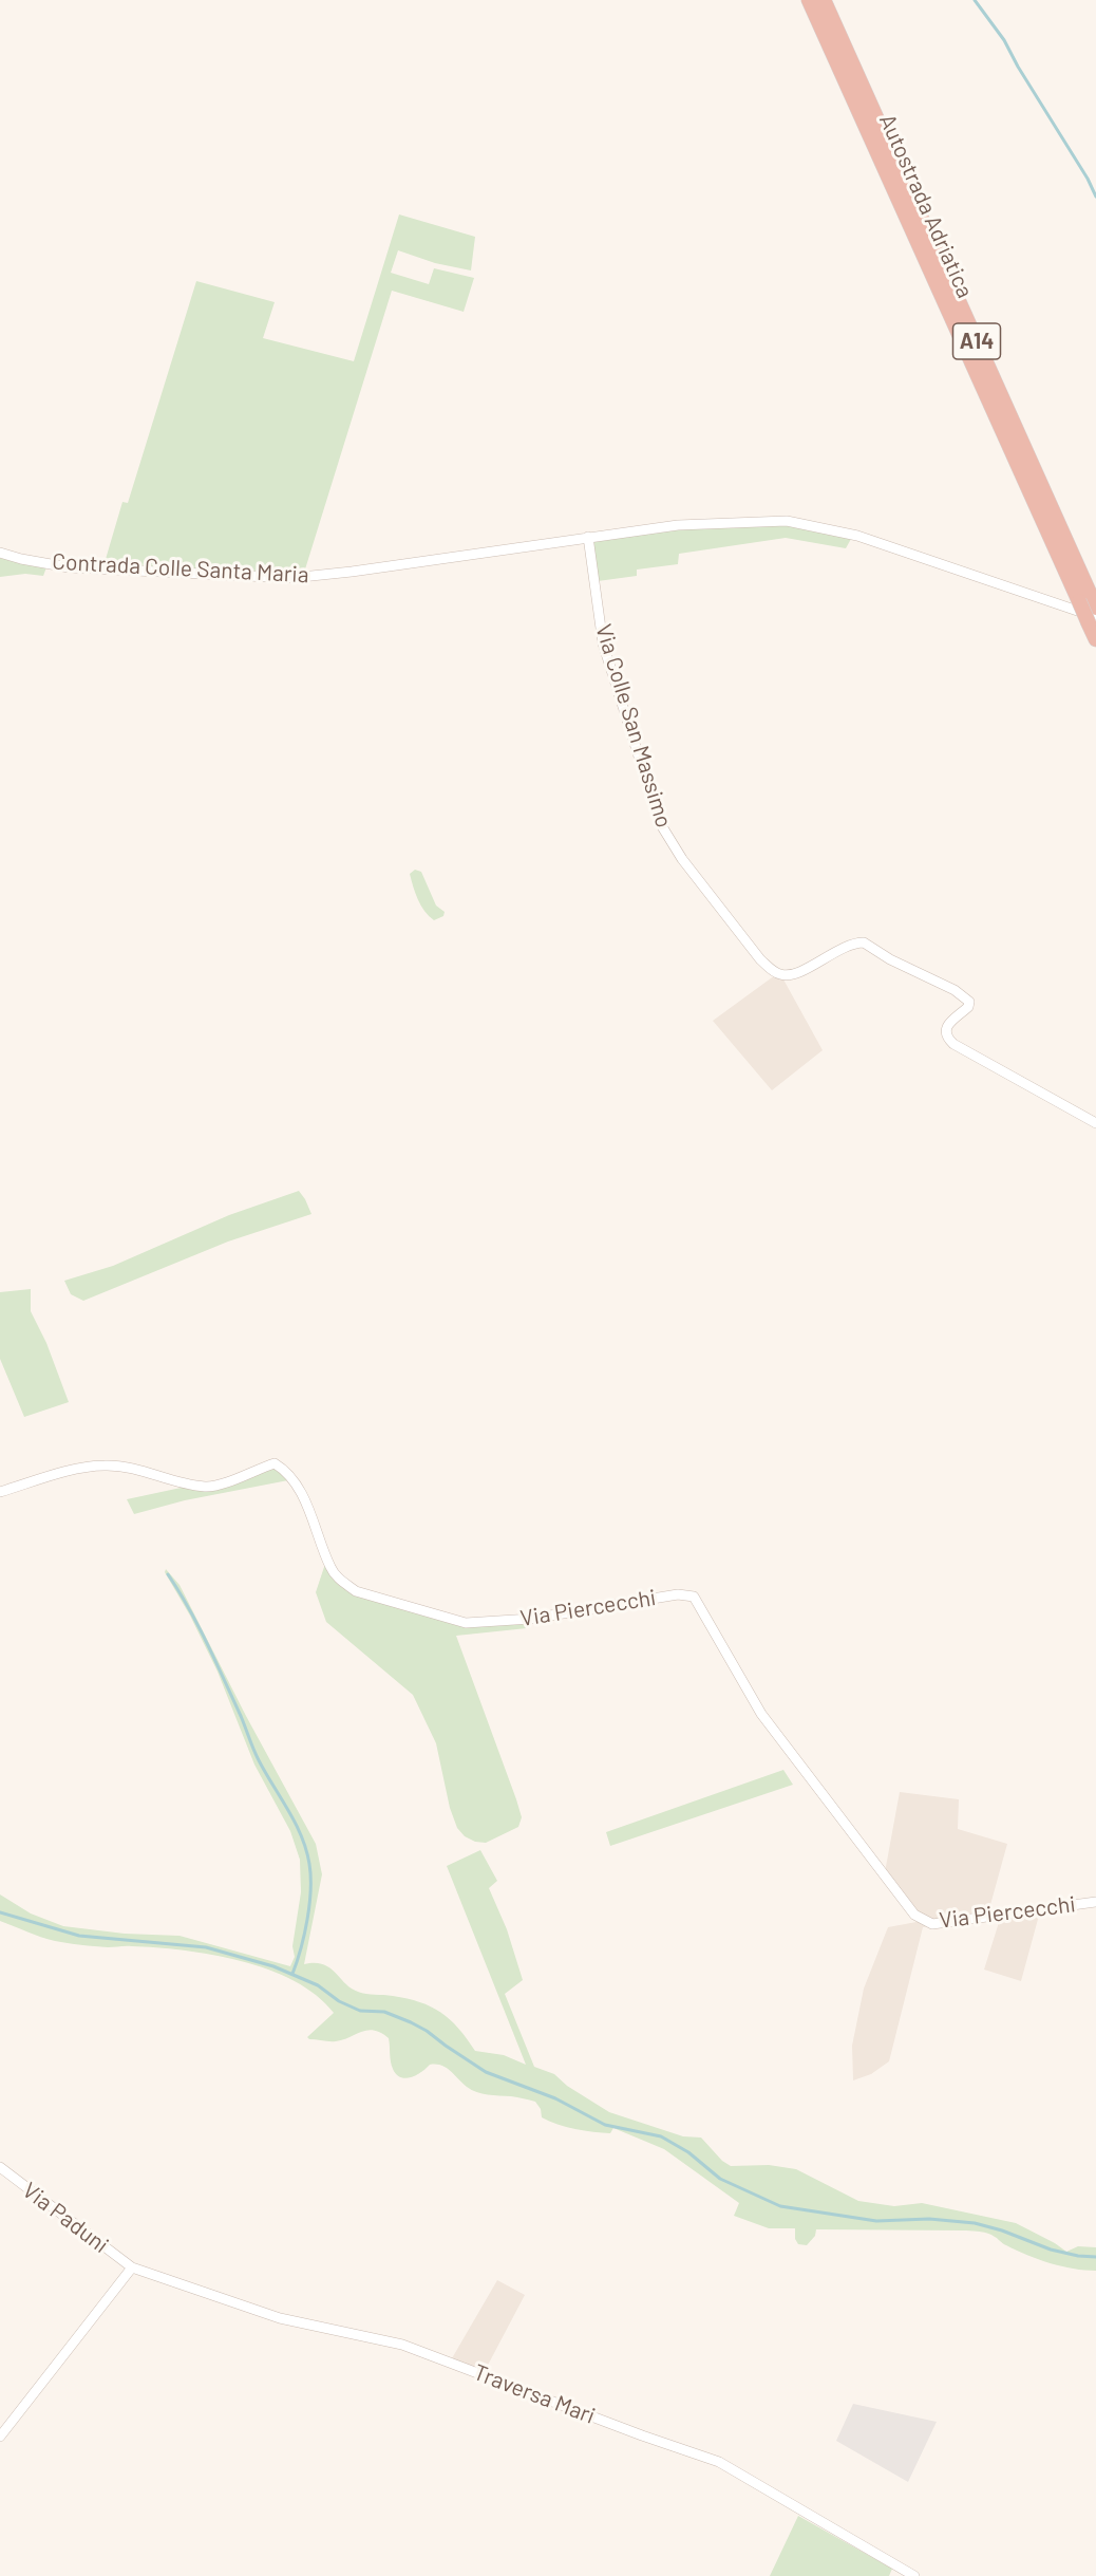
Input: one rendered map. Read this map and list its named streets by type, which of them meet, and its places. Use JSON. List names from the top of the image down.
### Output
{
  "streets": {
    "highway": ["Autostrada Adriatica", "A14"],
    "street": [
      "Contrada Colle Santa Maria",
      "Via Colle San Massimo",
      "Via Piercecchi",
      "Via Paduni",
      "Traversa Mari"
    ]
  },
  "crossings": [
    ["Autostrada Adriatica", "Contrada Colle Santa Maria"],
    ["Contrada Colle Santa Maria", "Via Colle San Massimo"],
    ["Via Paduni", "Traversa Mari"]
  ]
}
